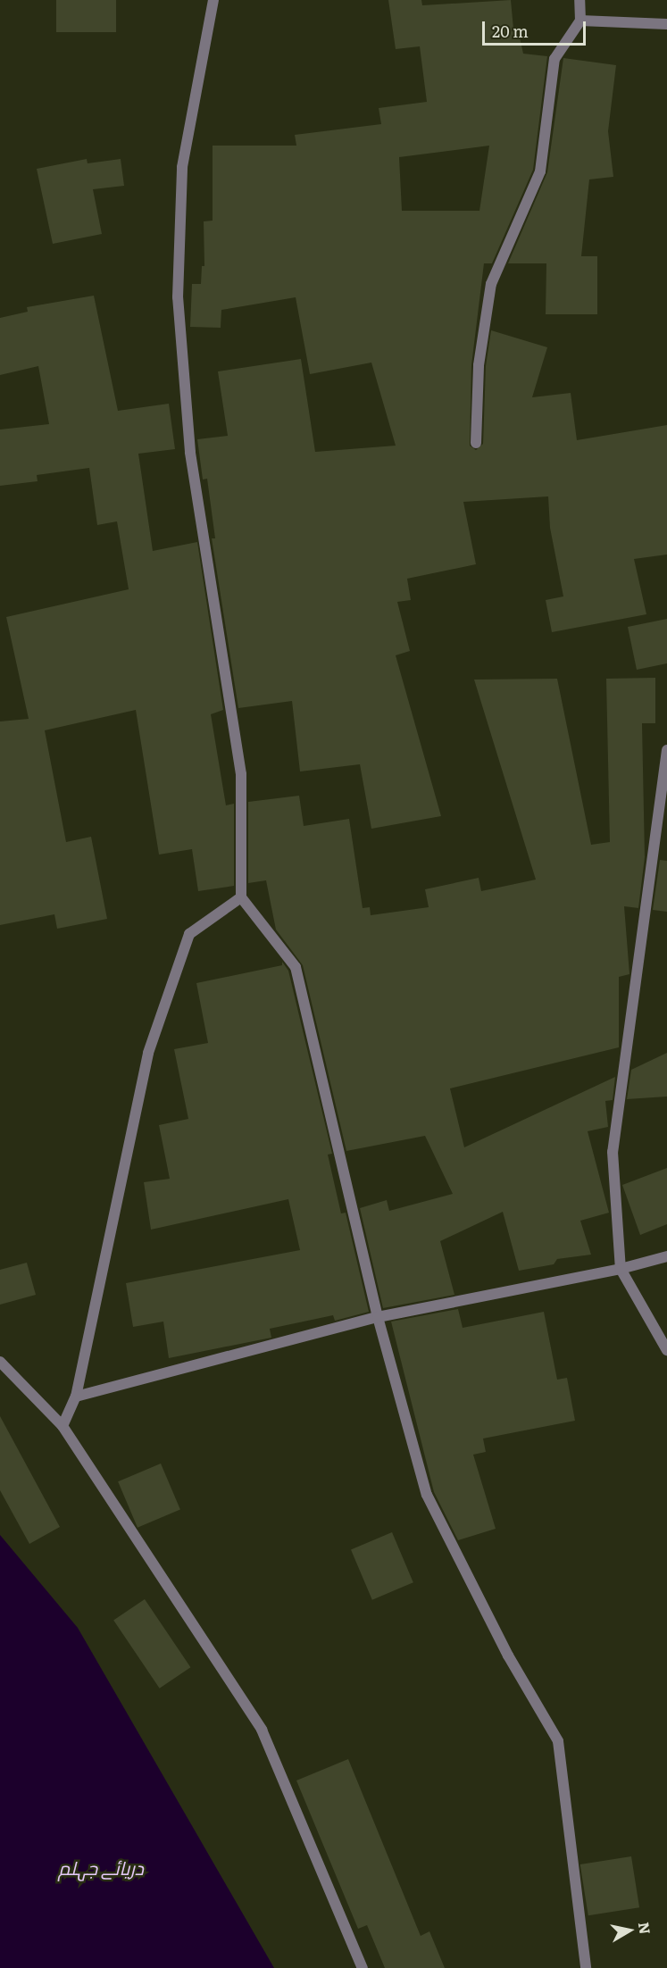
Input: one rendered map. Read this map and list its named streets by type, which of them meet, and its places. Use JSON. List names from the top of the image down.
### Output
{
  "water": ["دریائے جہلم"],
  "scale_bar": "20 m",
  "north": "right"
}
